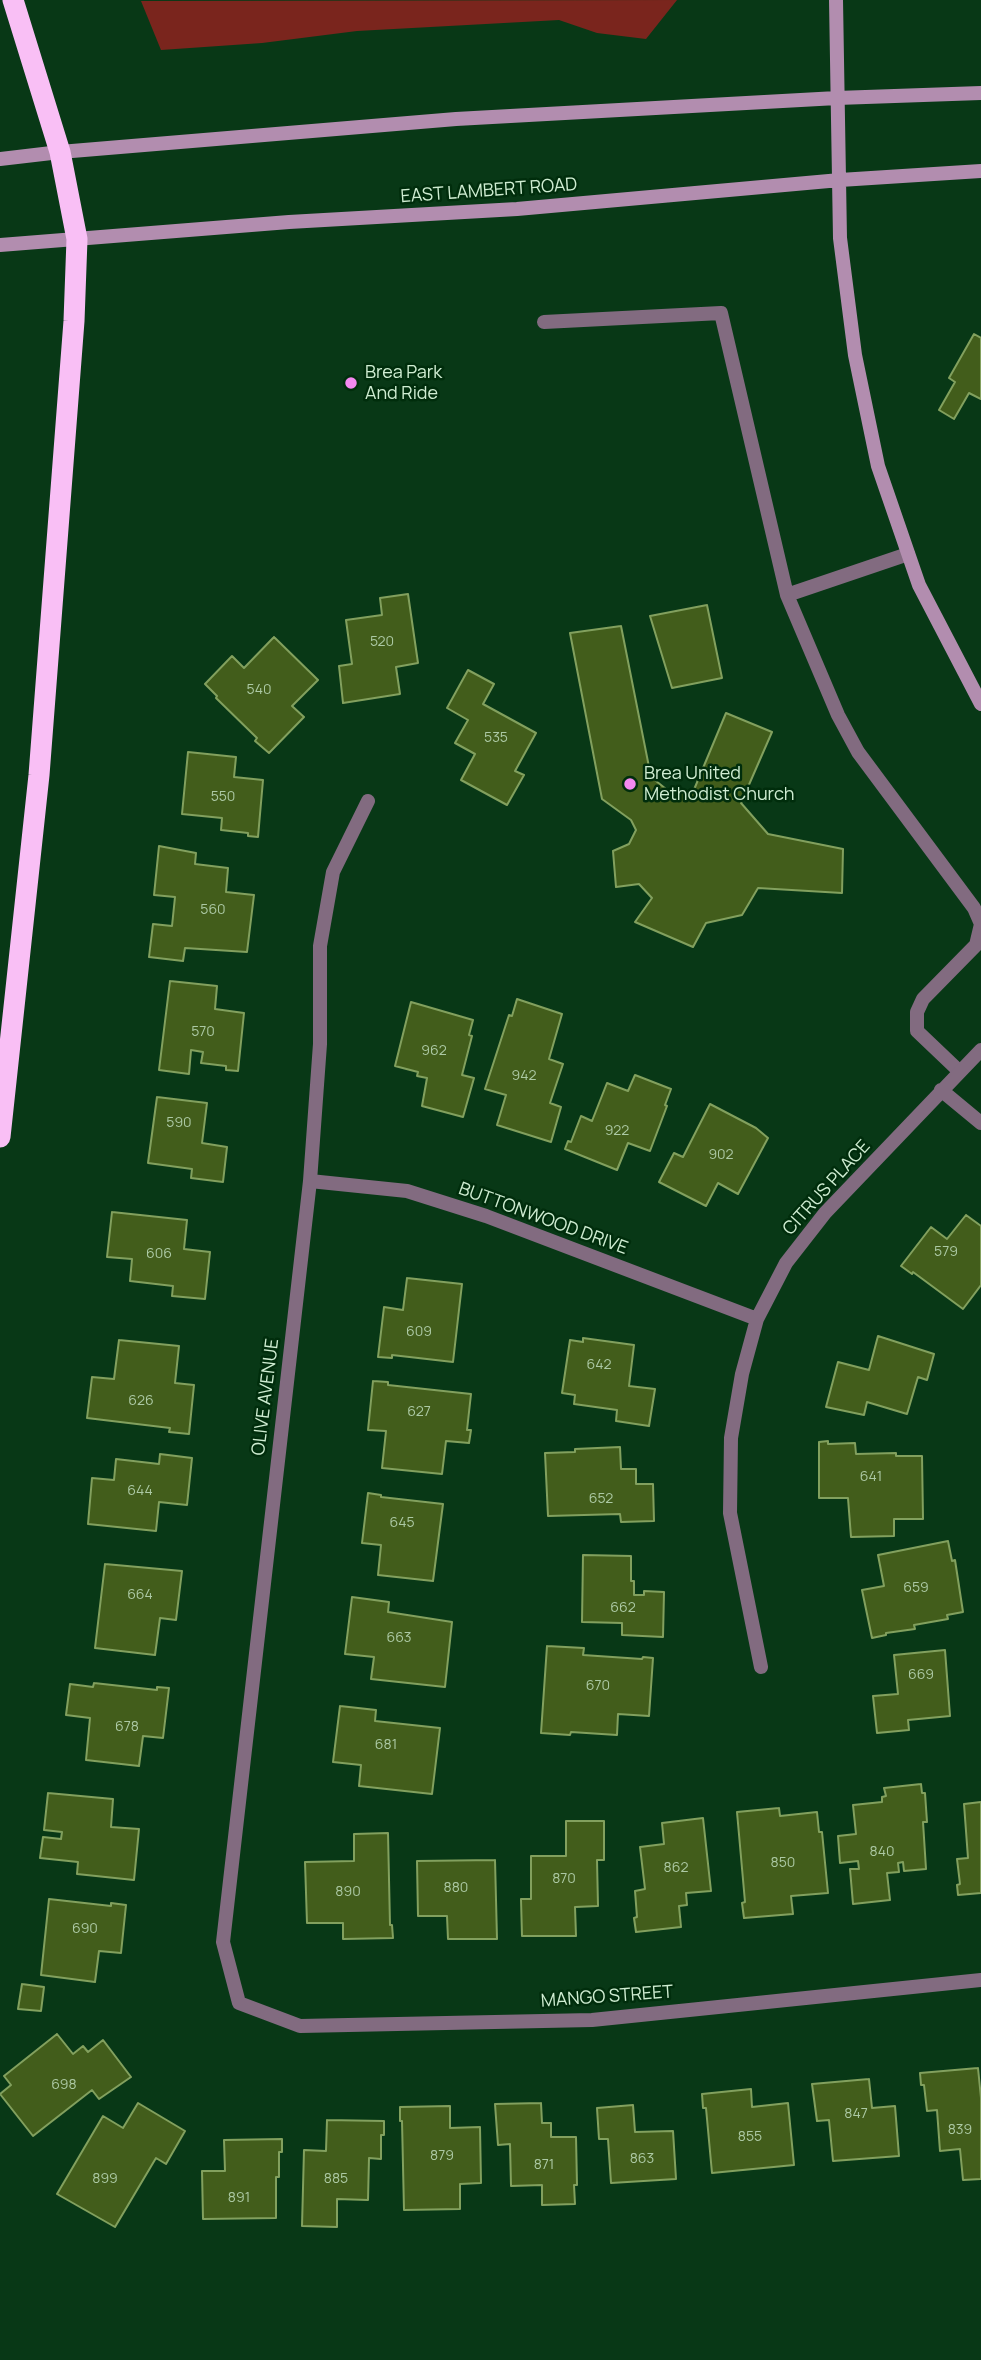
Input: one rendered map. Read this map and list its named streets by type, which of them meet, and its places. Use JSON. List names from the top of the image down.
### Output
{
  "streets": {
    "main road": ["EAST LAMBERT ROAD"],
    "street": [
      "CITRUS PLACE",
      "BUTTONWOOD DRIVE",
      "OLIVE AVENUE",
      "MANGO STREET"
    ]
  },
  "crossings": [
    ["CITRUS PLACE", "BUTTONWOOD DRIVE"],
    ["BUTTONWOOD DRIVE", "OLIVE AVENUE"],
    ["OLIVE AVENUE", "MANGO STREET"]
  ],
  "places": ["Brea Park And Ride", "Brea United Methodist Church"],
  "house_numbers": [
    "520",
    "540",
    "535",
    "550",
    "560",
    "570",
    "962",
    "942",
    "590",
    "922",
    "902",
    "579",
    "606",
    "609",
    "642",
    "626",
    "627",
    "641",
    "644",
    "652",
    "645",
    "659",
    "664",
    "662",
    "663",
    "669",
    "670",
    "678",
    "681",
    "840",
    "850",
    "862",
    "870",
    "880",
    "890",
    "690",
    "698",
    "847",
    "839",
    "855",
    "879",
    "863",
    "871",
    "899",
    "885",
    "891"
  ]
}
